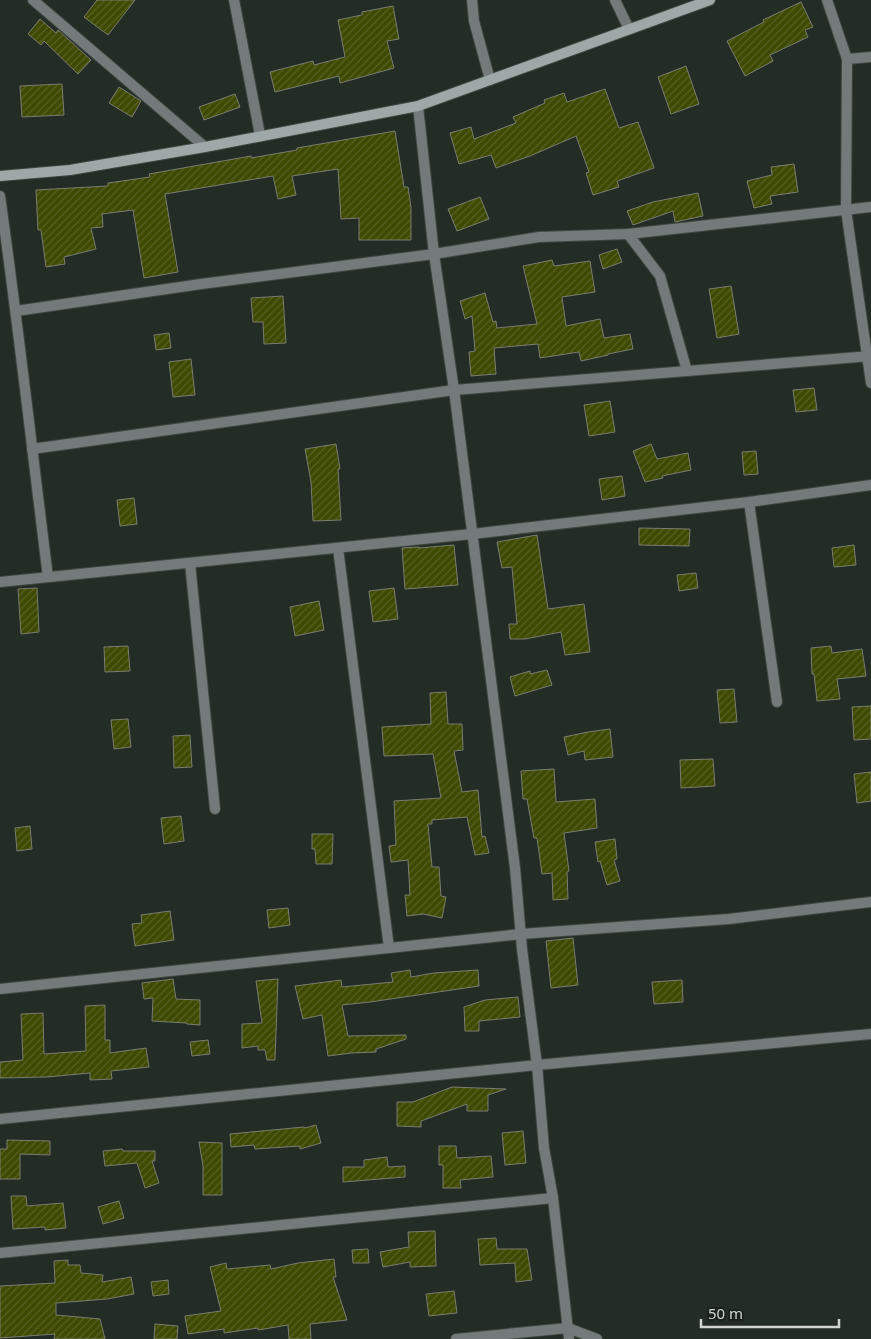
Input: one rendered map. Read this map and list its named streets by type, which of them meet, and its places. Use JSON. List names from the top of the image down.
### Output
{
  "scale_bar": "50 m"
}
